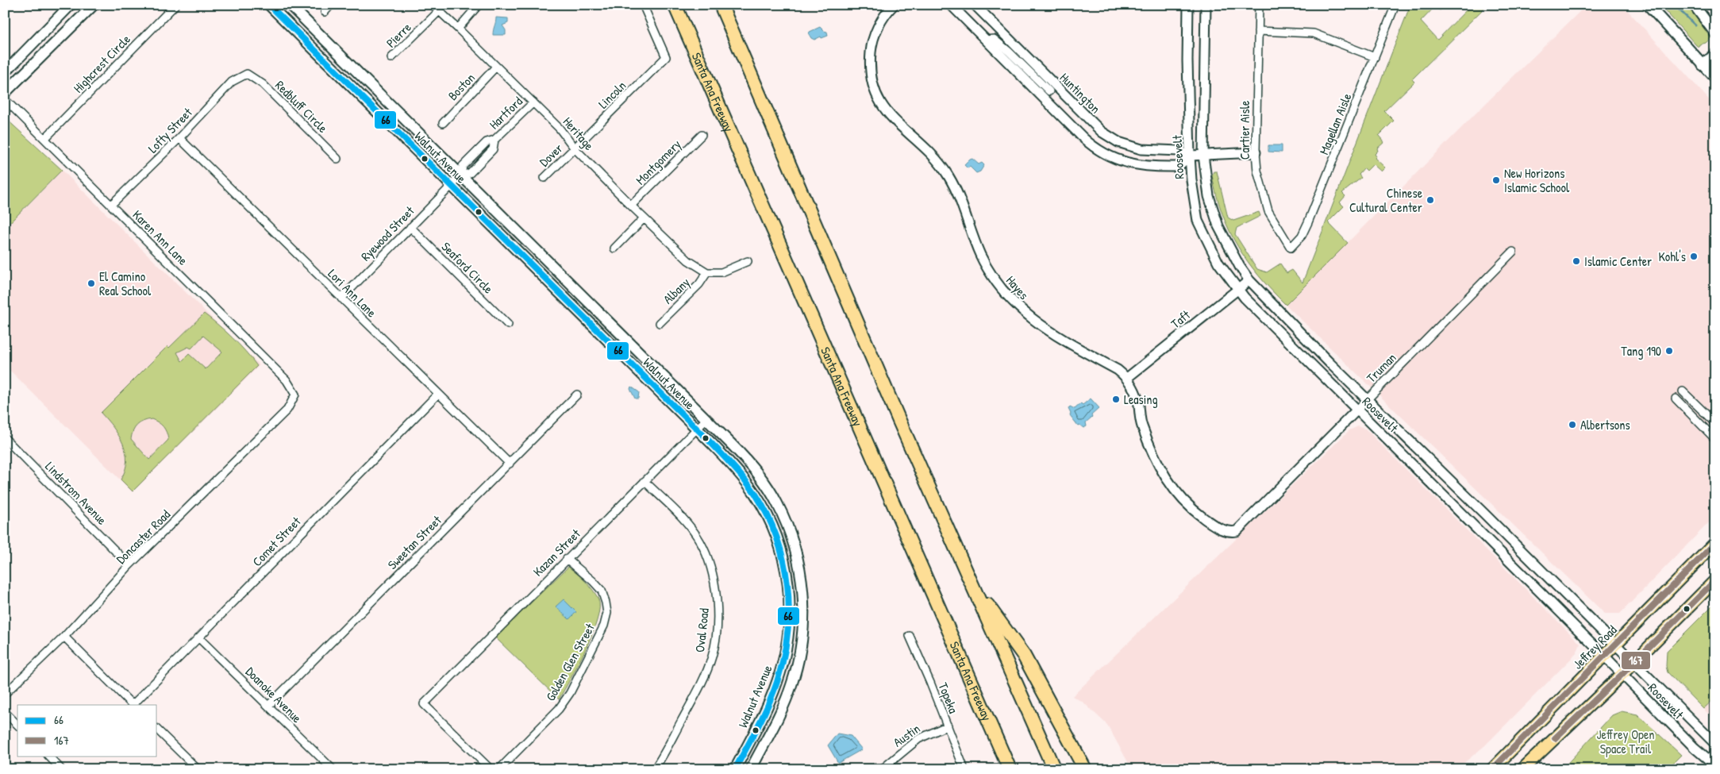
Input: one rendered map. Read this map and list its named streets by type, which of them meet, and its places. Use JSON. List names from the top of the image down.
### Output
{
  "streets": {
    "highway": ["Santa Ana Freeway"],
    "main road": ["Walnut Avenue", "Jeffrey Road"],
    "street": [
      "Pierre",
      "Highcrest Circle",
      "Boston",
      "Huntington",
      "Lincoln",
      "Redbluff Circle",
      "Hartford",
      "Magellan Aisle",
      "Lofty Street",
      "Cartier Aisle",
      "Heritage",
      "Dover",
      "Roosevelt",
      "Montgomery",
      "Ryewood Street",
      "Karen Ann Lane",
      "Seaford Circle",
      "Hayes",
      "Albany",
      "Lori Ann Lane",
      "Taft",
      "Truman",
      "Lindstrom Avenue",
      "Doncaster Road",
      "Comet Street",
      "Sweetan Street",
      "Kazan Street",
      "Oval Road",
      "Golden Glen Street",
      "Doanoke Avenue",
      "Topeka",
      "Austin"
    ]
  },
  "crossings": [
    ["Pierre", "Heritage"],
    ["Highcrest Circle", "Karen Ann Lane"],
    ["Boston", "Heritage"],
    ["Huntington", "Cartier Aisle"],
    ["Huntington", "Roosevelt"],
    ["Lincoln", "Heritage"],
    ["Lincoln", "Dover"],
    ["Redbluff Circle", "Lofty Street"],
    ["Hartford", "Heritage"],
    ["Hartford", "Walnut Avenue"],
    ["Hartford", "Ryewood Street"],
    ["Magellan Aisle", "Cartier Aisle"],
    ["Lofty Street", "Karen Ann Lane"],
    ["Lofty Street", "Lori Ann Lane"],
    ["Heritage", "Dover"],
    ["Heritage", "Montgomery"],
    ["Heritage", "Albany"],
    ["Walnut Avenue", "Ryewood Street"],
    ["Walnut Avenue", "Kazan Street"],
    ["Roosevelt", "Taft"],
    ["Roosevelt", "Truman"],
    ["Roosevelt", "Jeffrey Road"],
    ["Ryewood Street", "Seaford Circle"],
    ["Ryewood Street", "Lori Ann Lane"],
    ["Karen Ann Lane", "Doncaster Road"],
    ["Hayes", "Taft"],
    ["Hayes", "Truman"],
    ["Lori Ann Lane", "Comet Street"],
    ["Lori Ann Lane", "Sweetan Street"],
    ["Lindstrom Avenue", "Doncaster Road"],
    ["Comet Street", "Doanoke Avenue"],
    ["Sweetan Street", "Doanoke Avenue"],
    ["Kazan Street", "Oval Road"],
    ["Kazan Street", "Golden Glen Street"],
    ["Topeka", "Austin"]
  ],
  "parks": ["Jeffrey Open Space Trail"],
  "places": [
    "New Horizons Islamic School",
    "Chinese Cultural Center",
    "Kohl's",
    "Islamic Center",
    "El Camino Real School",
    "Tang 190",
    "Leasing",
    "Albertsons"
  ],
  "lines": ["transit line 66", "transit line 167"],
  "legend": ["66", "167"]
}
